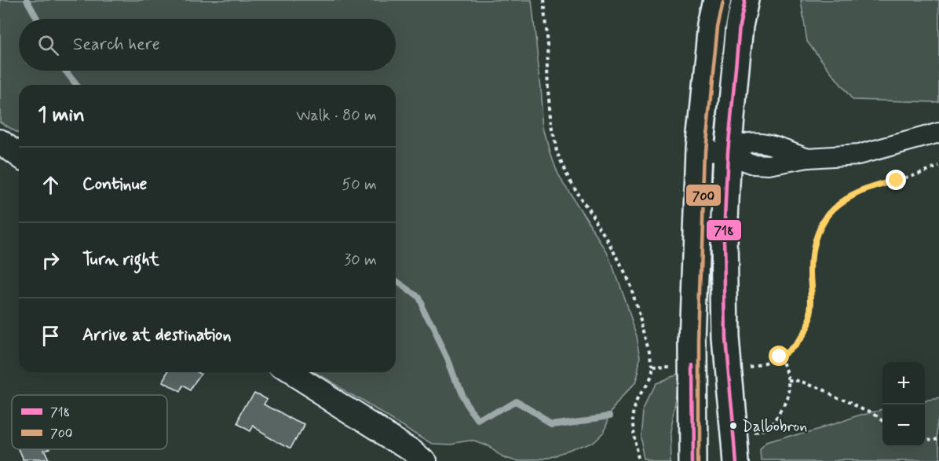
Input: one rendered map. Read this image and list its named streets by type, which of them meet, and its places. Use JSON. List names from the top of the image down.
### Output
{
  "places": ["Dalbobron"],
  "lines": ["transit line 718", "transit line 700"],
  "legend": ["718", "700"],
  "page": {
    "search": "Search here",
    "heading": ["1 min", "Walk · 80 m"],
    "list": [
      ["Continue", "50 m"],
      ["Turn right", "30 m"],
      "Arrive at destination"
    ],
    "map_buttons": ["+", "−"]
  }
}
